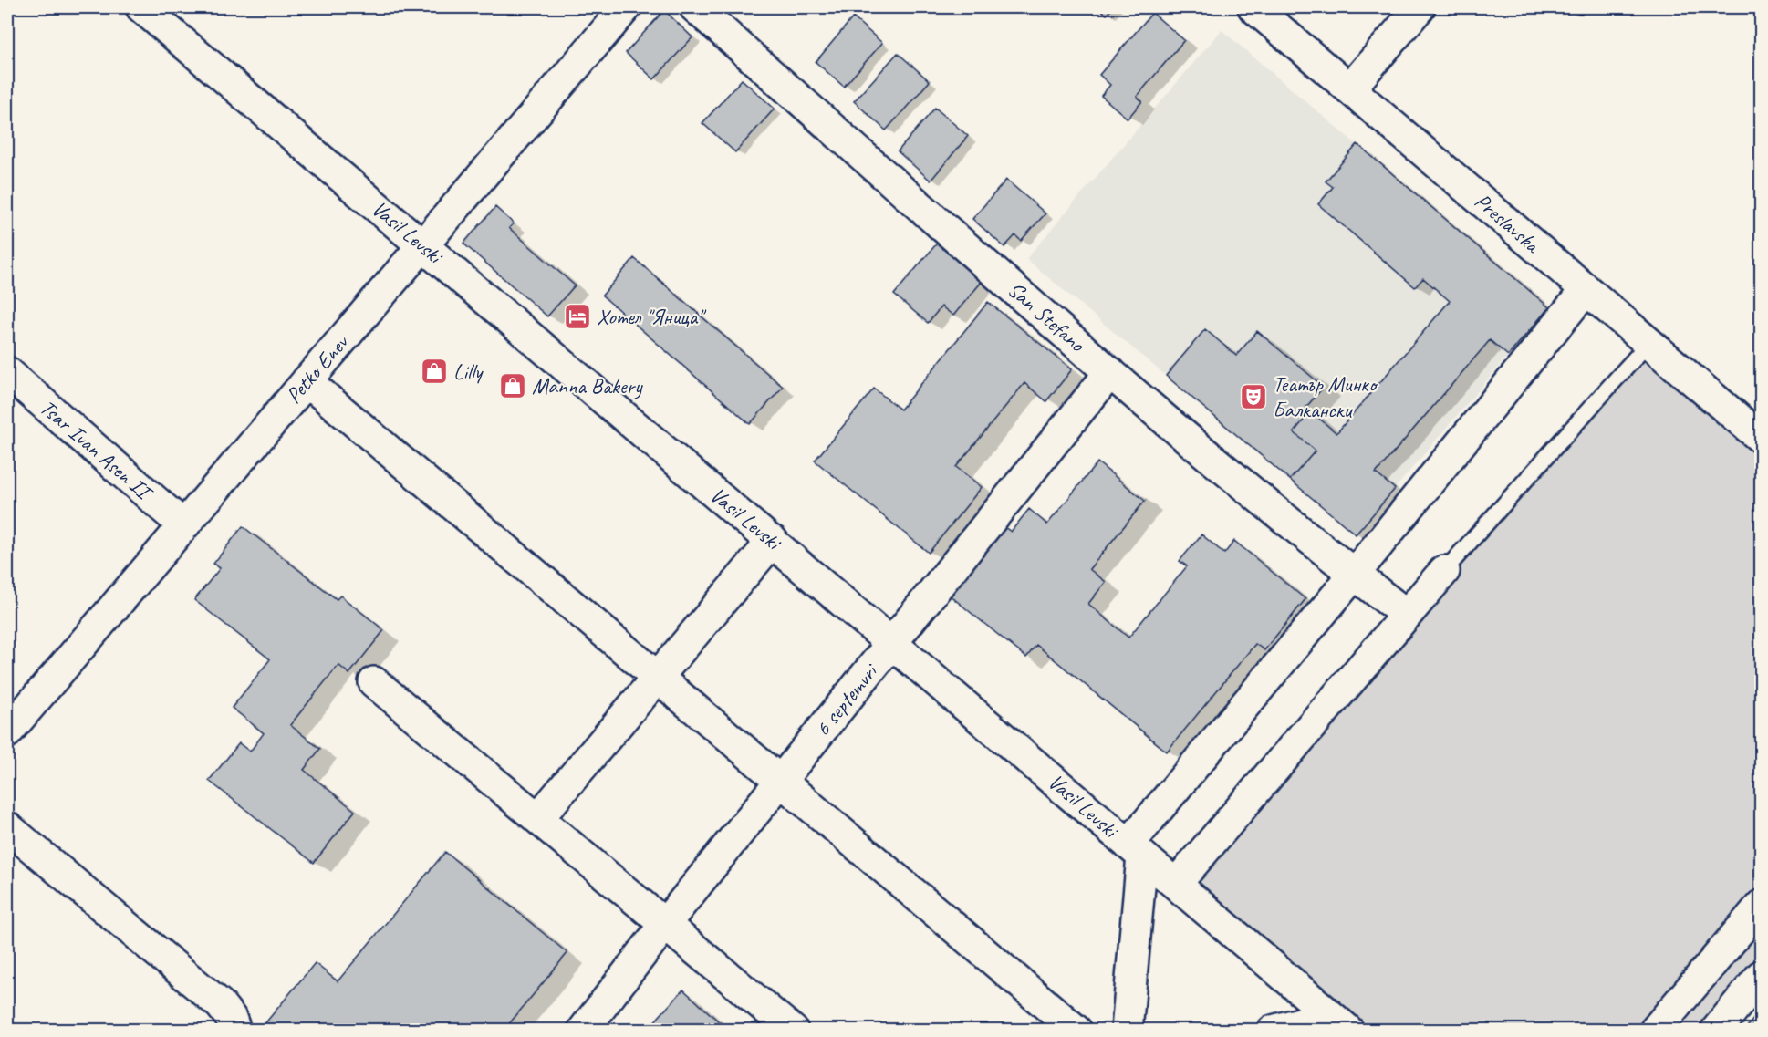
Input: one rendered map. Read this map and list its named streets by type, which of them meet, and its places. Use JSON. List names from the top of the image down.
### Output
{
  "streets": {
    "street": [
      "Preslavska",
      "Vasil Levski",
      "San Stefano",
      "Petko Enev",
      "Tsar Ivan Asen II",
      "6 septemvri"
    ]
  },
  "crossings": [
    ["Vasil Levski", "Petko Enev"],
    ["Vasil Levski", "6 septemvri"],
    ["San Stefano", "6 septemvri"],
    ["Petko Enev", "Tsar Ivan Asen II"]
  ],
  "places": {
    "hotel": ["Хотел \"Яница\""],
    "shop": ["Lilly", "Manna Bakery"],
    "theatre": ["Театър Минко Балкански"]
  }
}
